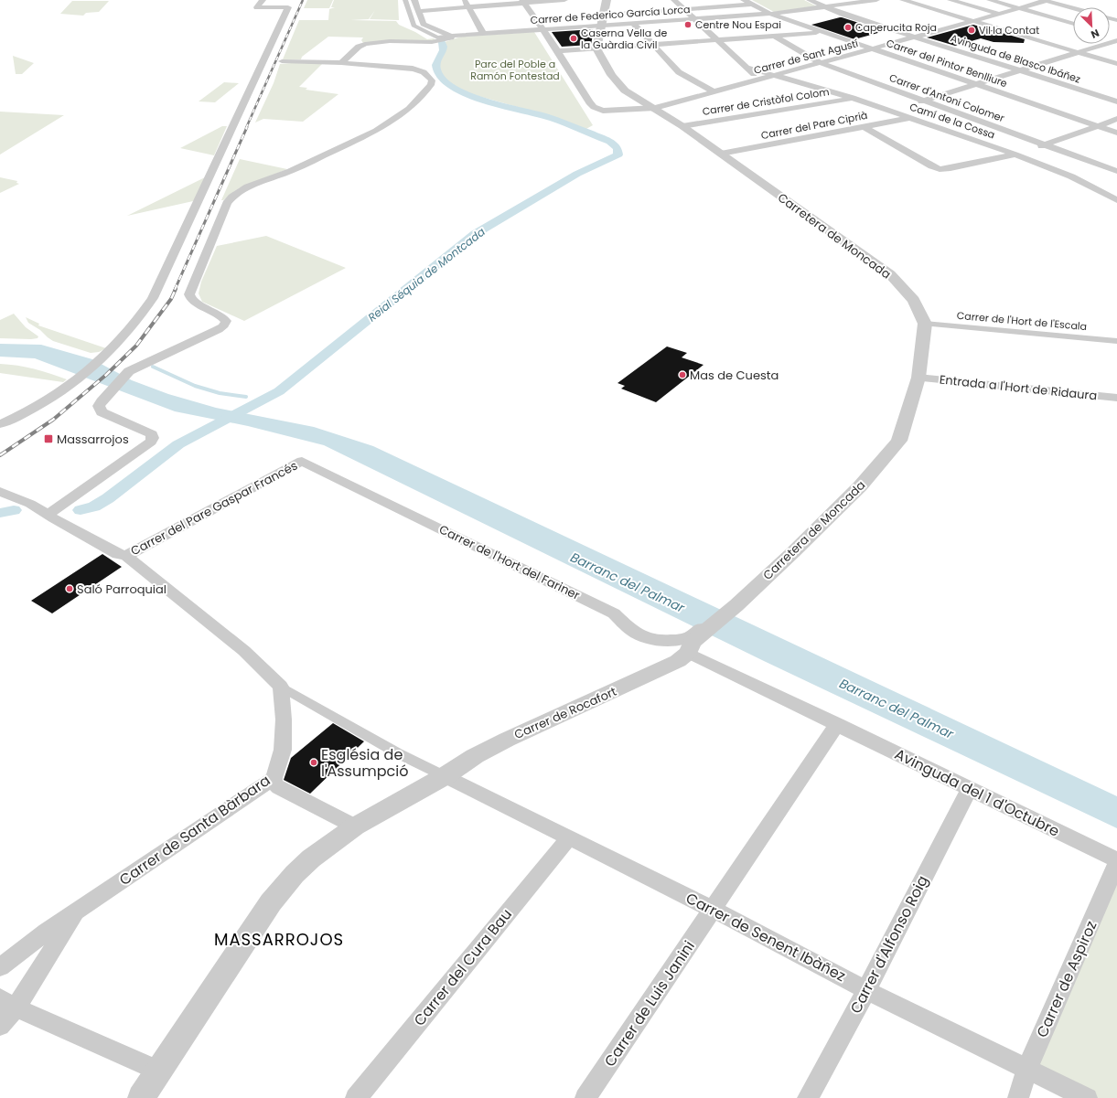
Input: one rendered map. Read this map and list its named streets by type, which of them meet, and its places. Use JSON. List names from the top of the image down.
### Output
{
  "streets": {
    "street": [
      "Carrer de Federico García Lorca",
      "Carrer de Sant Agustí",
      "Avinguda de Blasco Ibáñez",
      "Carrer del Pintor Benlliure",
      "Carrer d'Antoni Colomer",
      "Carrer de Cristòfol Colom",
      "Camí de la Cossa",
      "Carrer del Pare Ciprià",
      "Carretera de Moncada",
      "Carrer de l'Hort de l'Escala",
      "Entrada a l'Hort de Ridaura",
      "Carrer del Pare Gaspar Francés",
      "Carrer de l'Hort del Fariner",
      "Carrer de Rocafort",
      "Avinguda del 1 d'Octubre",
      "Carrer de Santa Bàrbara",
      "Carrer de Senent Ibàñez",
      "Carrer d'Alfonso Roig",
      "Carrer del Cura Bau",
      "Carrer de Aspiroz",
      "Carrer de Luis Janini"
    ]
  },
  "crossings": [
    ["Carrer de Federico García Lorca", "Carrer de Sant Agustí"],
    ["Carrer de Federico García Lorca", "Avinguda de Blasco Ibáñez"],
    ["Carrer de Federico García Lorca", "Carrer del Pintor Benlliure"],
    ["Carrer de Sant Agustí", "Avinguda de Blasco Ibáñez"],
    ["Carrer de Sant Agustí", "Carrer del Pintor Benlliure"],
    ["Carrer de Sant Agustí", "Carrer d'Antoni Colomer"],
    ["Carrer de Sant Agustí", "Camí de la Cossa"],
    ["Carrer de Sant Agustí", "Carretera de Moncada"],
    ["Carrer de Cristòfol Colom", "Camí de la Cossa"],
    ["Carrer de Cristòfol Colom", "Carretera de Moncada"],
    ["Camí de la Cossa", "Carrer del Pare Ciprià"],
    ["Carrer del Pare Ciprià", "Carretera de Moncada"],
    ["Carretera de Moncada", "Carrer de l'Hort de l'Escala"],
    ["Carretera de Moncada", "Entrada a l'Hort de Ridaura"],
    ["Carretera de Moncada", "Carrer de l'Hort del Fariner"],
    ["Carretera de Moncada", "Carrer de Rocafort"],
    ["Carrer del Pare Gaspar Francés", "Carrer de l'Hort del Fariner"],
    ["Carrer de l'Hort del Fariner", "Carrer de Rocafort"],
    ["Carrer de Rocafort", "Carrer de Senent Ibàñez"],
    ["Avinguda del 1 d'Octubre", "Carrer d'Alfonso Roig"],
    ["Avinguda del 1 d'Octubre", "Carrer de Aspiroz"],
    ["Avinguda del 1 d'Octubre", "Carrer de Luis Janini"],
    ["Carrer de Senent Ibàñez", "Carrer d'Alfonso Roig"],
    ["Carrer de Senent Ibàñez", "Carrer del Cura Bau"],
    ["Carrer de Senent Ibàñez", "Carrer de Aspiroz"],
    ["Carrer de Senent Ibàñez", "Carrer de Luis Janini"]
  ],
  "districts": ["MASSARROJOS"],
  "water": ["Reial Séquia de Montcada", "Barranc del Palmar"],
  "parks": ["Parc del Poble a Ramón Fontestad"],
  "places": {
    "other": [
      "Centre Nou Espai",
      "Caperucita Roja",
      "Vil·la Contat",
      "Caserna Vella de la Guàrdia Civil",
      "Mas de Cuesta",
      "Saló Parroquial",
      "Església de l'Assumpció"
    ],
    "transit": ["Massarrojos"]
  },
  "north": "bottom right"
}
